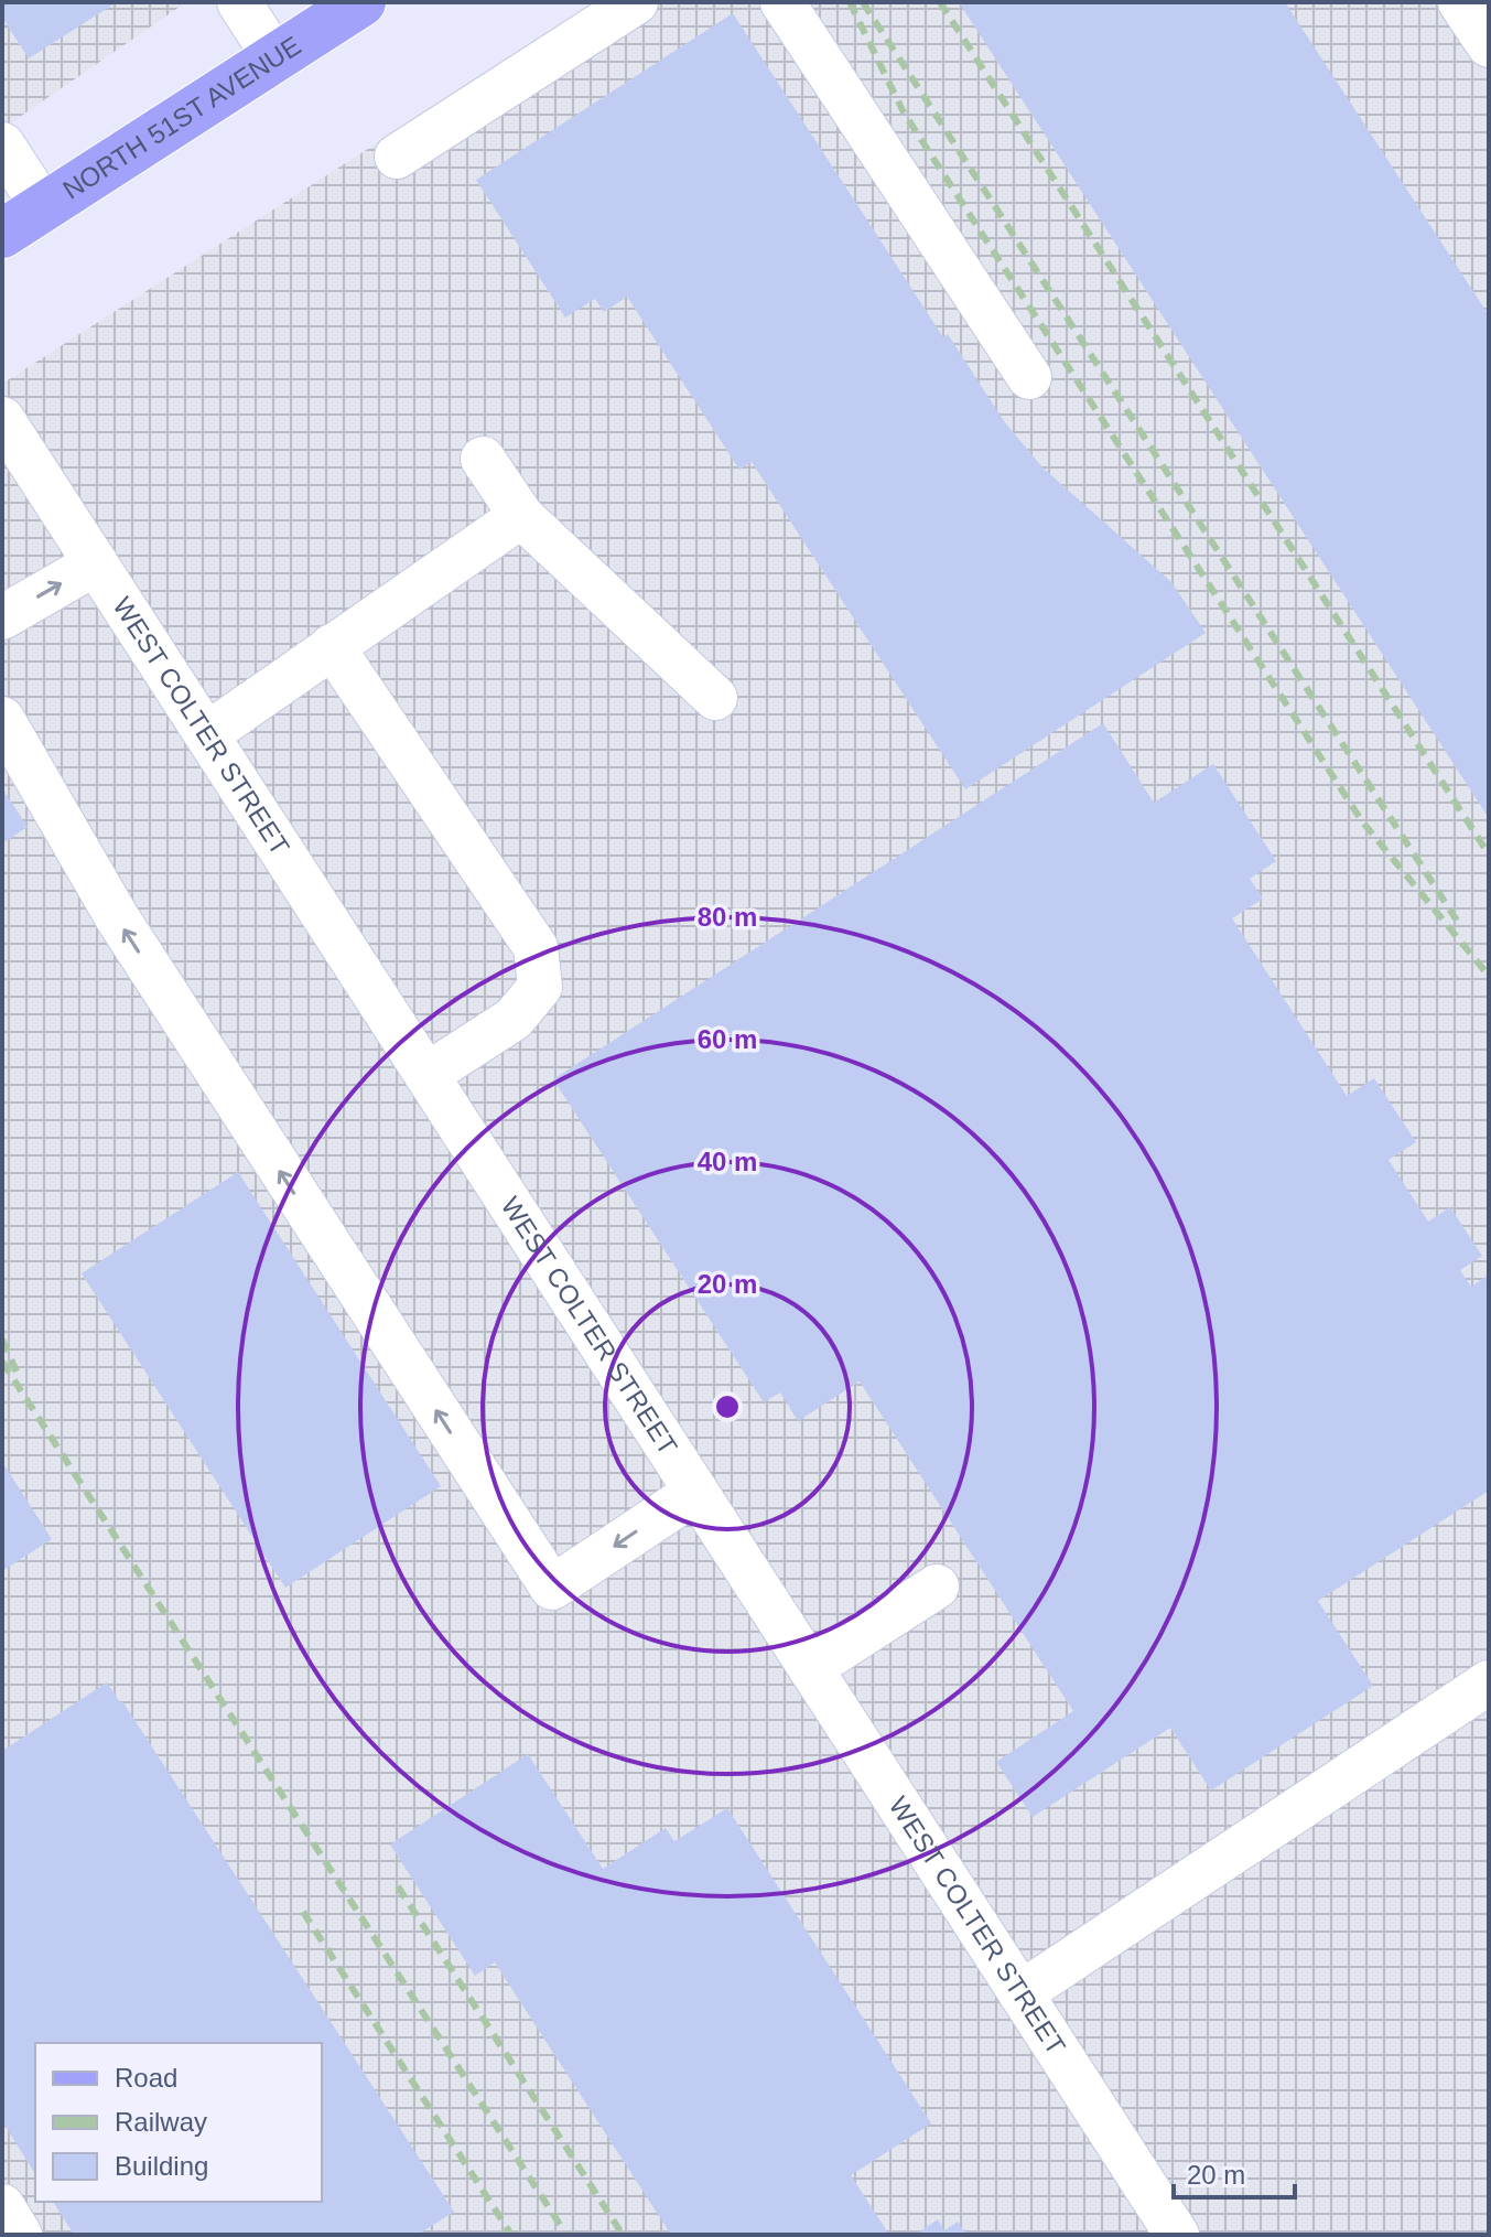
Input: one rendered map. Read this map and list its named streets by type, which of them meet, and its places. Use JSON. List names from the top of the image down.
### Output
{
  "streets": {
    "main road": ["NORTH 51ST AVENUE"],
    "street": ["WEST COLTER STREET"]
  },
  "legend": ["Road", "Railway", "Building"],
  "scale_bar": "20 m",
  "rings": [
    "80 m",
    "60 m",
    "40 m",
    "20 m"
  ]
}
